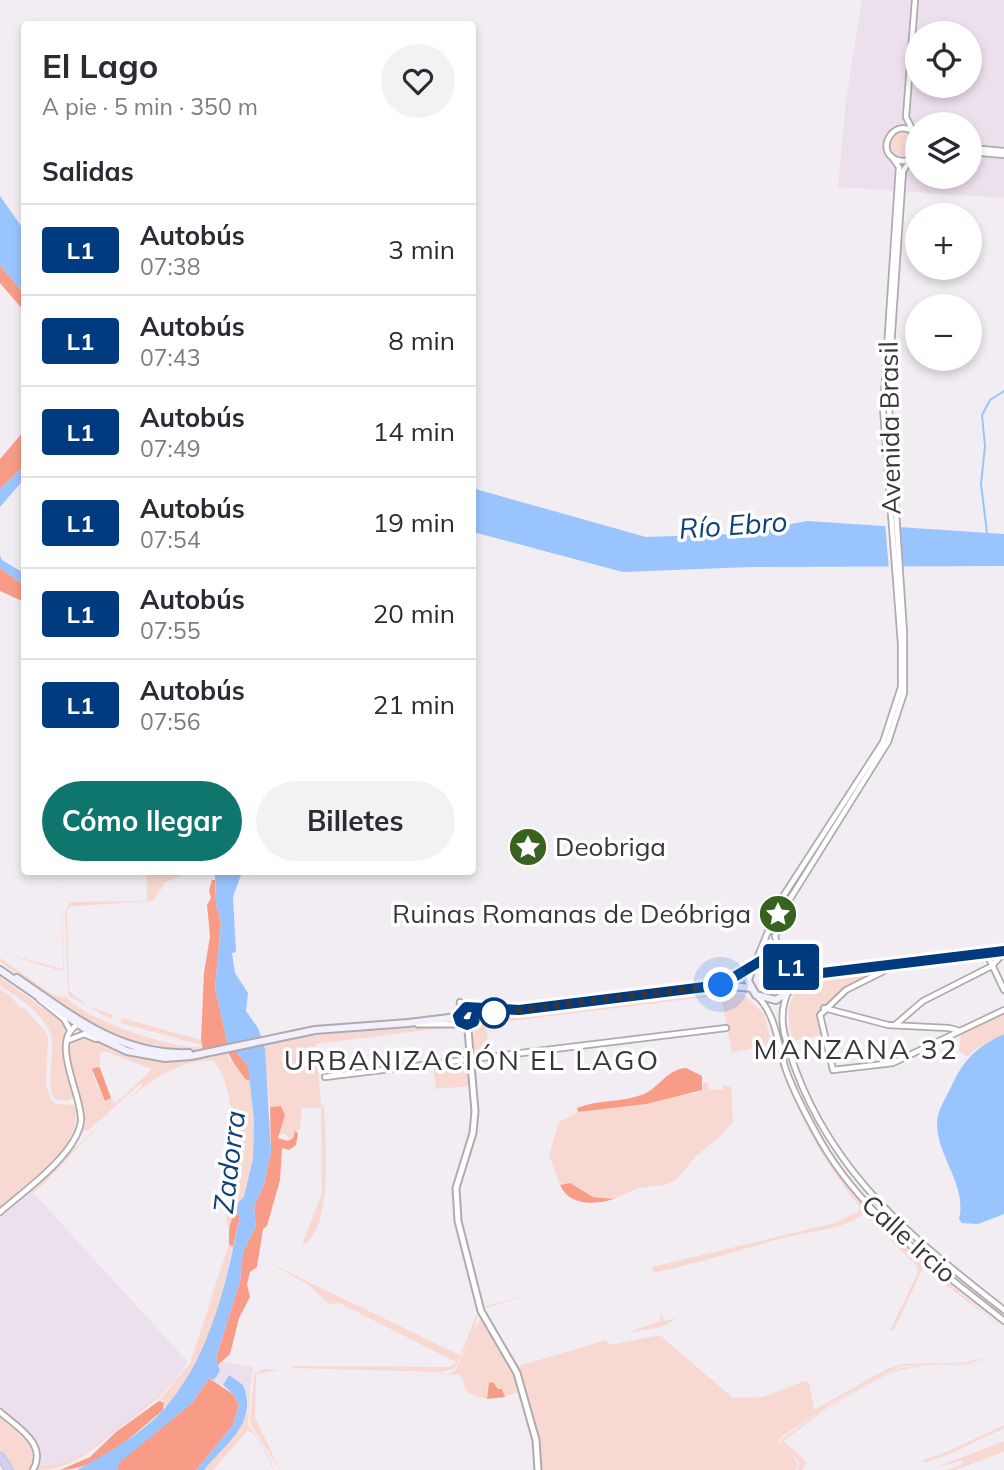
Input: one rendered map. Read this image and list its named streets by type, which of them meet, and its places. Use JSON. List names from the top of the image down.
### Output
{
  "streets": {
    "street": ["Avenida Brasil", "Calle Ircio"]
  },
  "districts": ["MANZANA 32", "URBANIZACIÓN EL LAGO"],
  "water": ["Río Ebro", "Zadorra"],
  "places": {
    "place": ["Deobriga", "Ruinas Romanas de Deóbriga"]
  },
  "lines": ["bus line L1"],
  "page": {
    "on_map": "L1",
    "map_buttons": ["+", "−"],
    "heading": [
      ["El Lago", "A pie · 5 min · 350 m"],
      "Salidas"
    ],
    "list": [
      {
        "mark": "L1",
        "name": "Autobús",
        "note": "07:38",
        "value": "3 min"
      },
      {
        "mark": "L1",
        "name": "Autobús",
        "note": "07:43",
        "value": "8 min"
      },
      {
        "mark": "L1",
        "name": "Autobús",
        "note": "07:49",
        "value": "14 min"
      },
      {
        "mark": "L1",
        "name": "Autobús",
        "note": "07:54",
        "value": "19 min"
      },
      {
        "mark": "L1",
        "name": "Autobús",
        "note": "07:55",
        "value": "20 min"
      },
      {
        "mark": "L1",
        "name": "Autobús",
        "note": "07:56",
        "value": "21 min"
      }
    ],
    "buttons": ["Cómo llegar", "Billetes"]
  }
}
